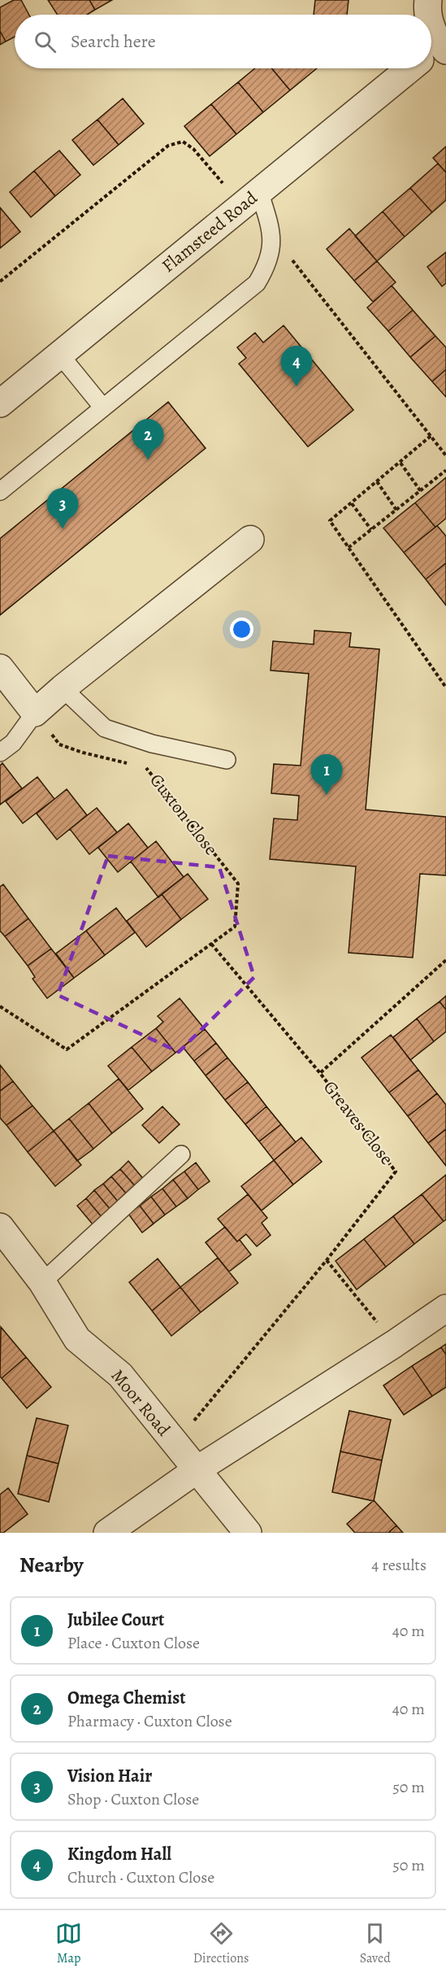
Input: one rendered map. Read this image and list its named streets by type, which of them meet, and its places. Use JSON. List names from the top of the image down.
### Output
{
  "streets": {
    "street": ["Flamsteed Road", "Moor Road"],
    "path": ["Cuxton Close", "Greaves Close"]
  },
  "crossings": [
    ["Greaves Close", "Moor Road"]
  ],
  "page": {
    "search": "Search here",
    "pins": [
      "4",
      "2",
      "3",
      "1"
    ],
    "heading": ["Nearby", "4 results"],
    "list": [
      {
        "mark": "1",
        "name": "Jubilee Court",
        "note": "Place · Cuxton Close",
        "value": "40 m"
      },
      {
        "mark": "2",
        "name": "Omega Chemist",
        "note": "Pharmacy · Cuxton Close",
        "value": "40 m"
      },
      {
        "mark": "3",
        "name": "Vision Hair",
        "note": "Shop · Cuxton Close",
        "value": "50 m"
      },
      {
        "mark": "4",
        "name": "Kingdom Hall",
        "note": "Church · Cuxton Close",
        "value": "50 m"
      }
    ],
    "nav": ["Map", "Directions", "Saved"]
  }
}
